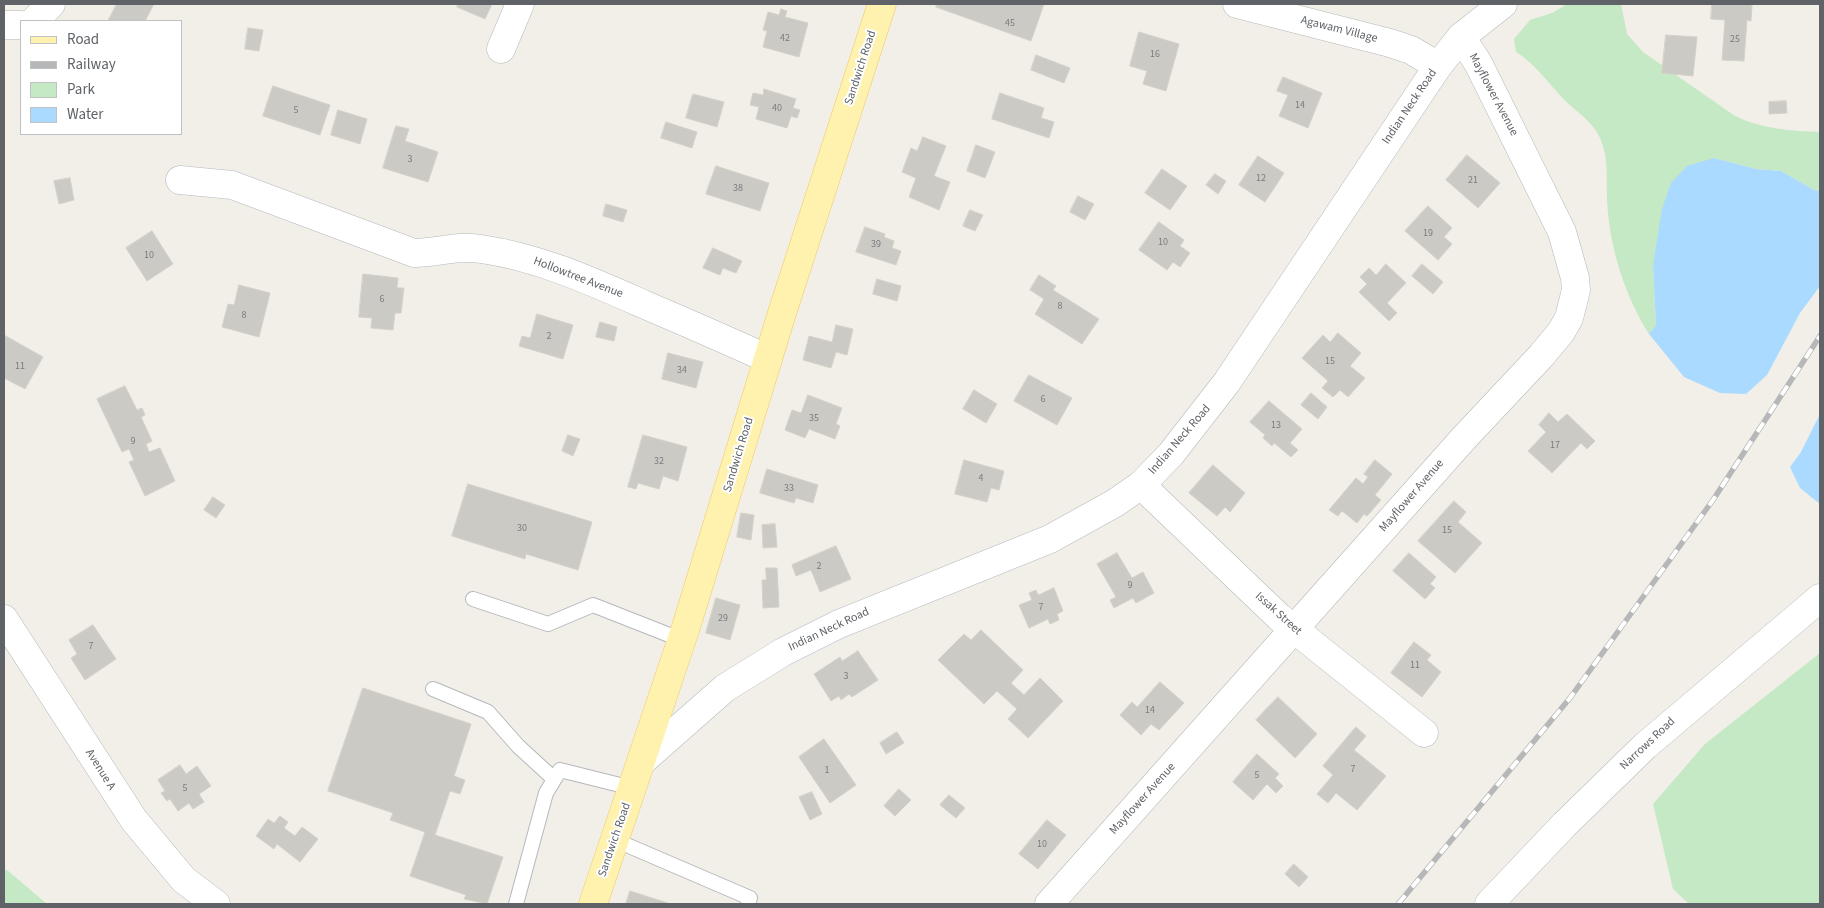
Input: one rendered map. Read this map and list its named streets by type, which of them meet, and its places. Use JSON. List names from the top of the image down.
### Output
{
  "streets": {
    "main road": ["Sandwich Road"],
    "street": [
      "Agawam Village",
      "Mayflower Avenue",
      "Indian Neck Road",
      "Hollowtree Avenue",
      "Issak Street",
      "Narrows Road",
      "Avenue A"
    ]
  },
  "crossings": [
    ["Agawam Village", "Indian Neck Road"],
    ["Sandwich Road", "Indian Neck Road"],
    ["Sandwich Road", "Hollowtree Avenue"],
    ["Mayflower Avenue", "Indian Neck Road"],
    ["Mayflower Avenue", "Issak Street"],
    ["Indian Neck Road", "Issak Street"]
  ],
  "house_numbers": [
    "45",
    "42",
    "25",
    "16",
    "14",
    "40",
    "5",
    "3",
    "12",
    "21",
    "38",
    "19",
    "10",
    "39",
    "10",
    "6",
    "8",
    "8",
    "2",
    "15",
    "11",
    "34",
    "6",
    "35",
    "13",
    "9",
    "17",
    "32",
    "4",
    "33",
    "30",
    "15",
    "2",
    "9",
    "7",
    "29",
    "7",
    "11",
    "3",
    "14",
    "7",
    "1",
    "5",
    "5",
    "10"
  ],
  "legend": [
    "Road",
    "Railway",
    "Park",
    "Water"
  ]
}
